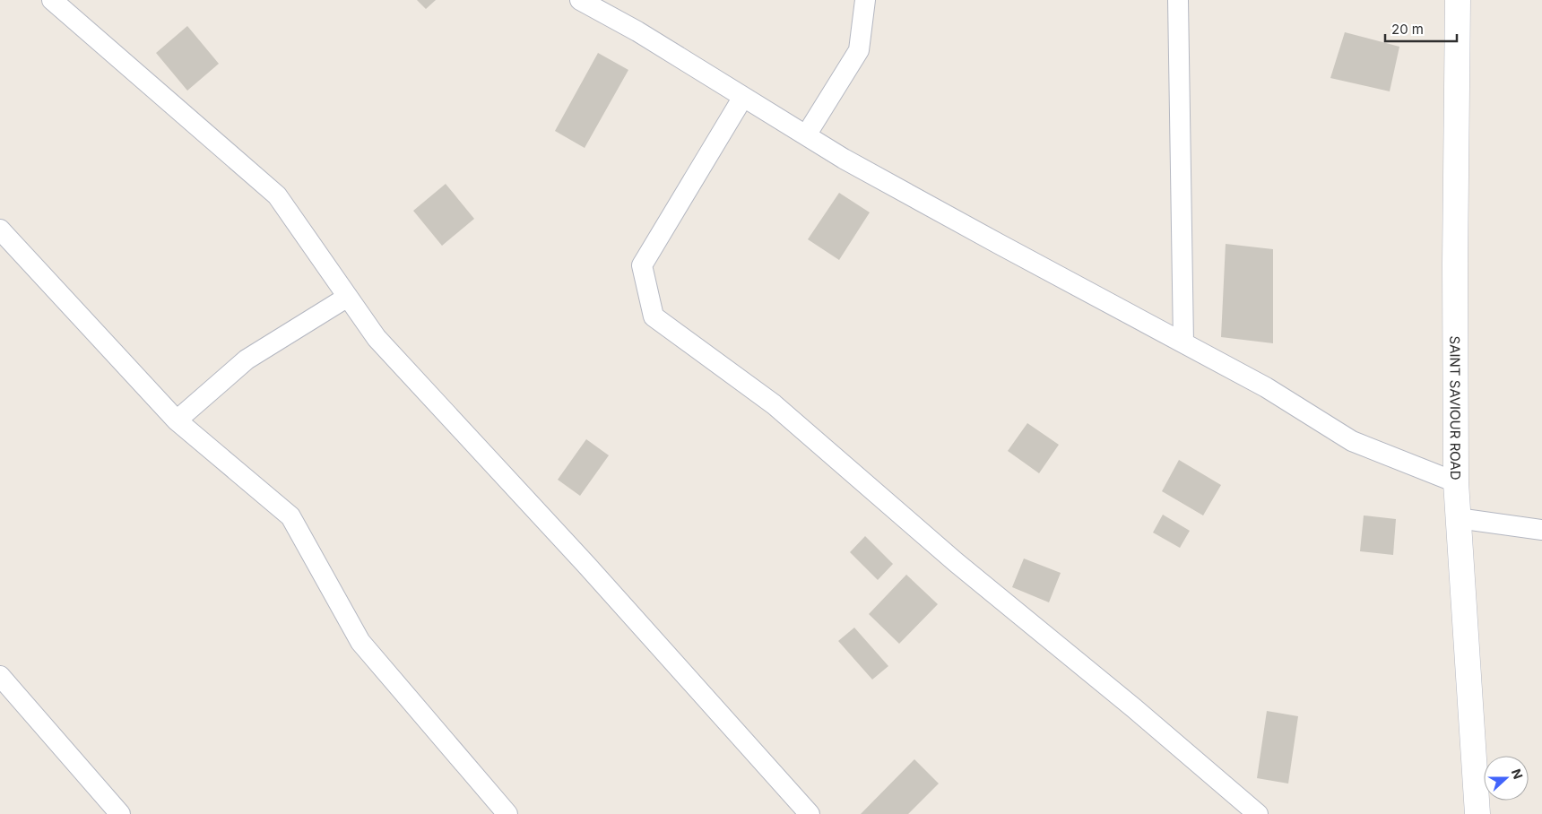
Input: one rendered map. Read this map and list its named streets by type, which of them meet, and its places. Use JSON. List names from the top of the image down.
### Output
{
  "streets": {
    "street": ["SAINT SAVIOUR ROAD"]
  },
  "scale_bar": "20 m",
  "north": "right"
}
